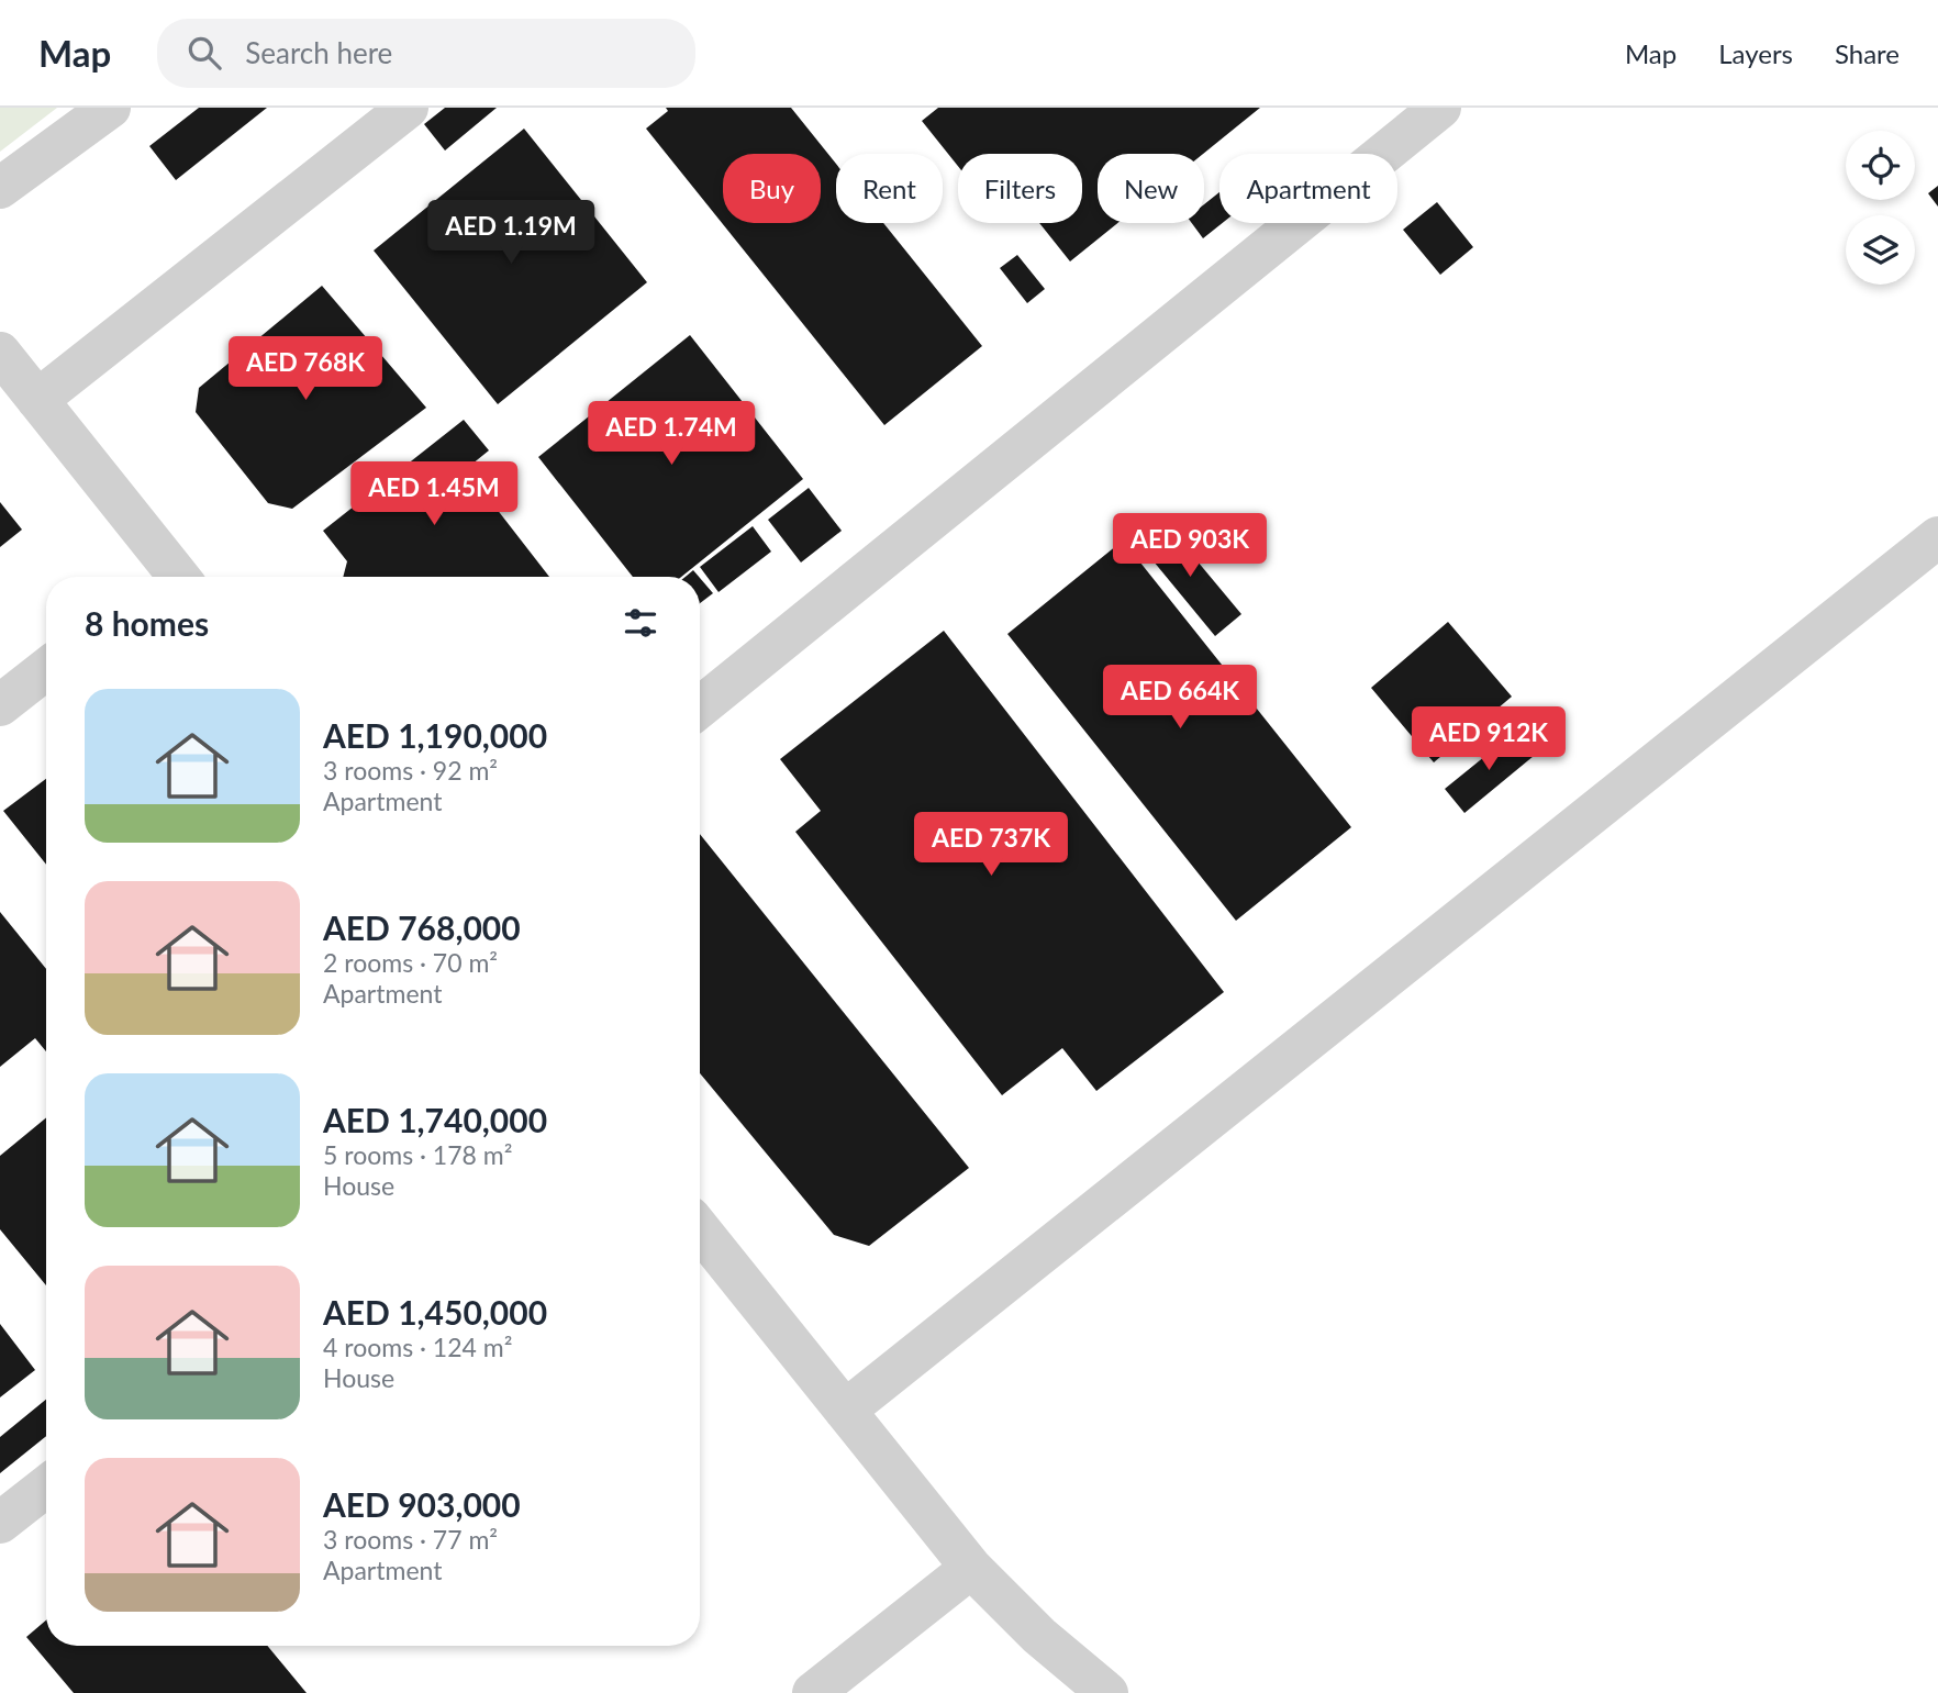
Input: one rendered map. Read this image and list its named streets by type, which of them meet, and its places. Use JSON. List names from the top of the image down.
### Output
{
  "page": {
    "header": "Map",
    "search": "Search here",
    "nav": ["Map", "Layers", "Share"],
    "chip": [
      "Buy",
      "Rent",
      "Filters",
      "New",
      "Apartment"
    ],
    "price": [
      "AED 1.19M",
      "AED 768K",
      "AED 1.74M",
      "AED 1.45M",
      "AED 903K",
      "AED 664K",
      "AED 912K",
      "AED 737K"
    ],
    "heading": "8 homes",
    "list": [
      {
        "name": "AED 1,190,000",
        "note": "3 rooms · 92 m² · Apartment"
      },
      {
        "name": "AED 768,000",
        "note": "2 rooms · 70 m² · Apartment"
      },
      {
        "name": "AED 1,740,000",
        "note": "5 rooms · 178 m² · House"
      },
      {
        "name": "AED 1,450,000",
        "note": "4 rooms · 124 m² · House"
      },
      {
        "name": "AED 903,000",
        "note": "3 rooms · 77 m² · Apartment"
      }
    ]
  }
}
